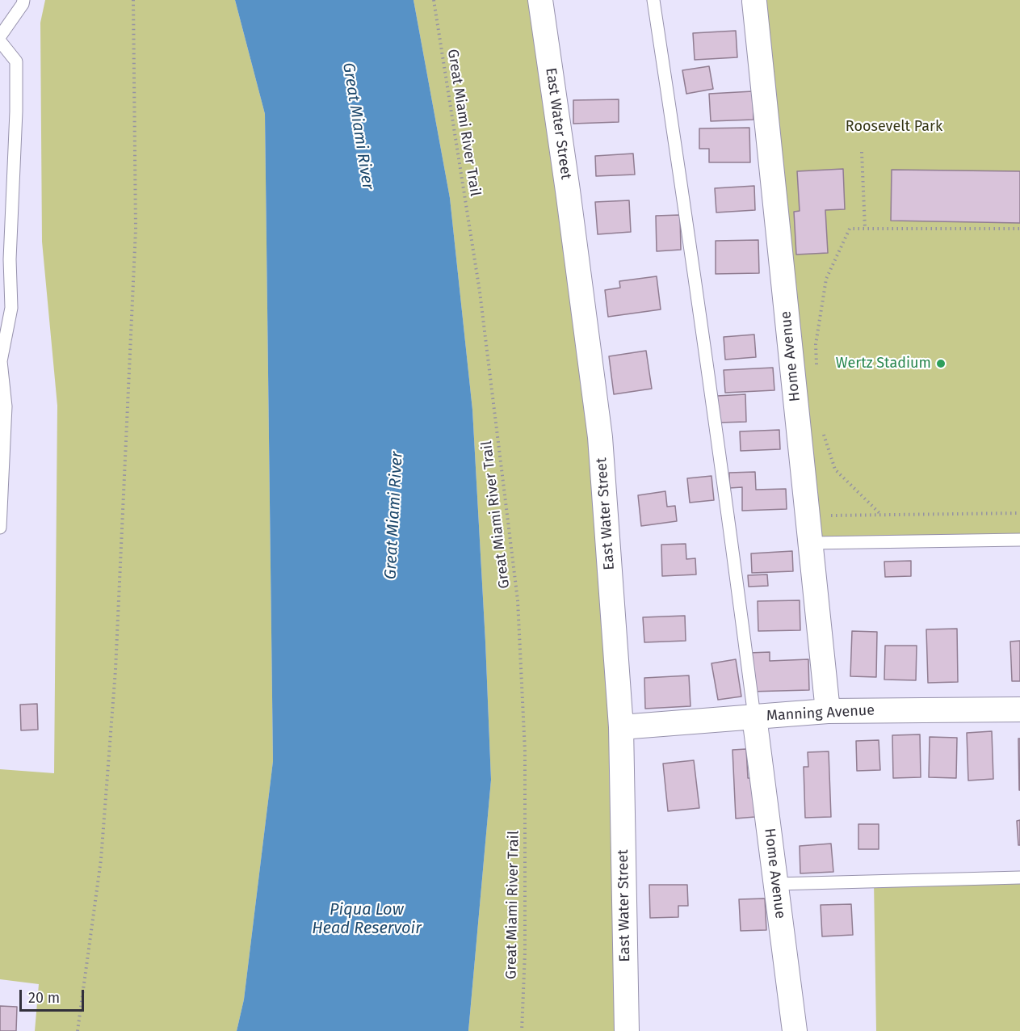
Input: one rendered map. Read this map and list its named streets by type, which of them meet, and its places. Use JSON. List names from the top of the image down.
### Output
{
  "streets": {
    "street": ["East Water Street", "Home Avenue", "Manning Avenue"],
    "path": ["Great Miami River Trail"]
  },
  "crossings": [
    ["East Water Street", "Manning Avenue"],
    ["Home Avenue", "Manning Avenue"]
  ],
  "water": ["Great Miami River", "Piqua Low Head Reservoir"],
  "parks": ["Roosevelt Park"],
  "places": ["Wertz Stadium"],
  "scale_bar": "20 m"
}
